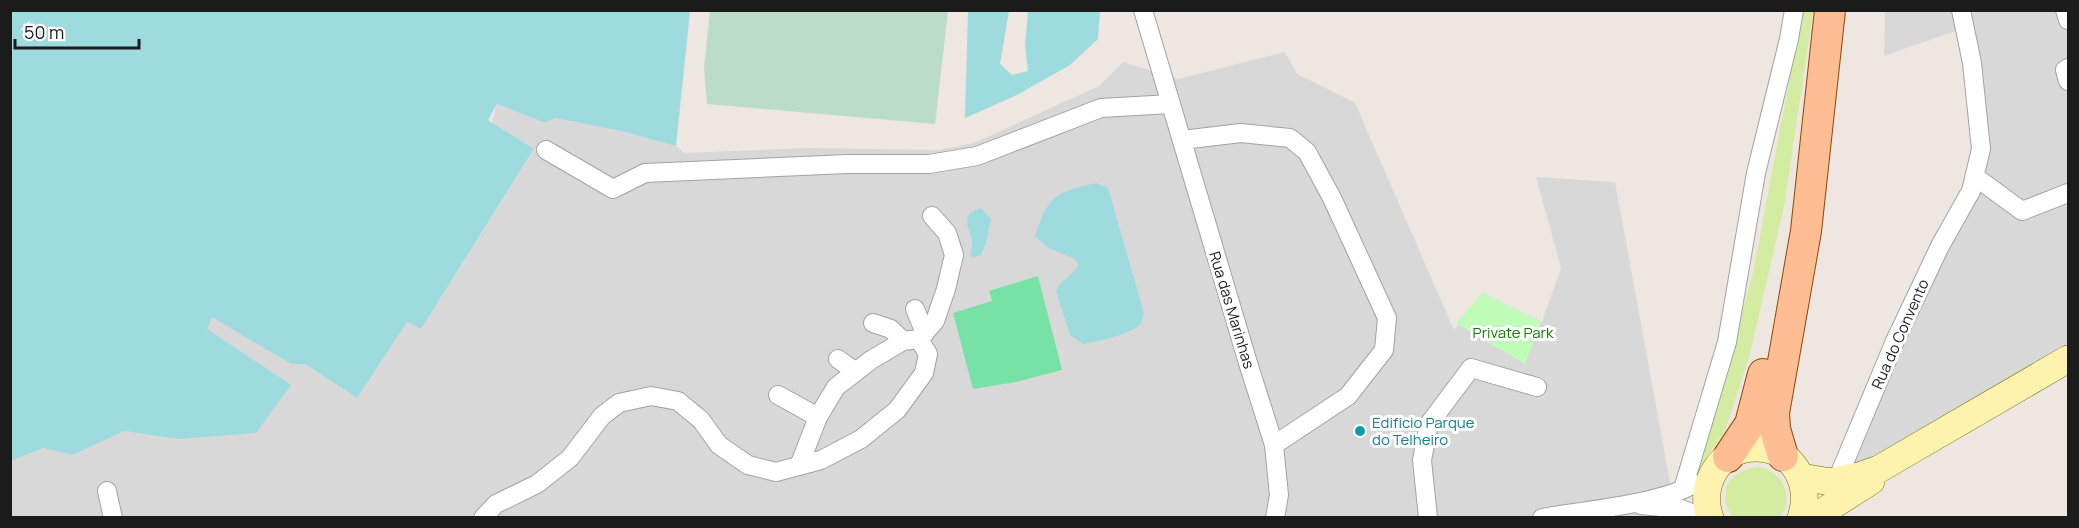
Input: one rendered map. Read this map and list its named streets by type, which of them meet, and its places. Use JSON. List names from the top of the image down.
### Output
{
  "streets": {
    "street": ["Rua das Marinhas", "Rua do Convento"]
  },
  "parks": ["Private Park"],
  "places": ["Edificio Parque do Telheiro"],
  "scale_bar": "50 m"
}
